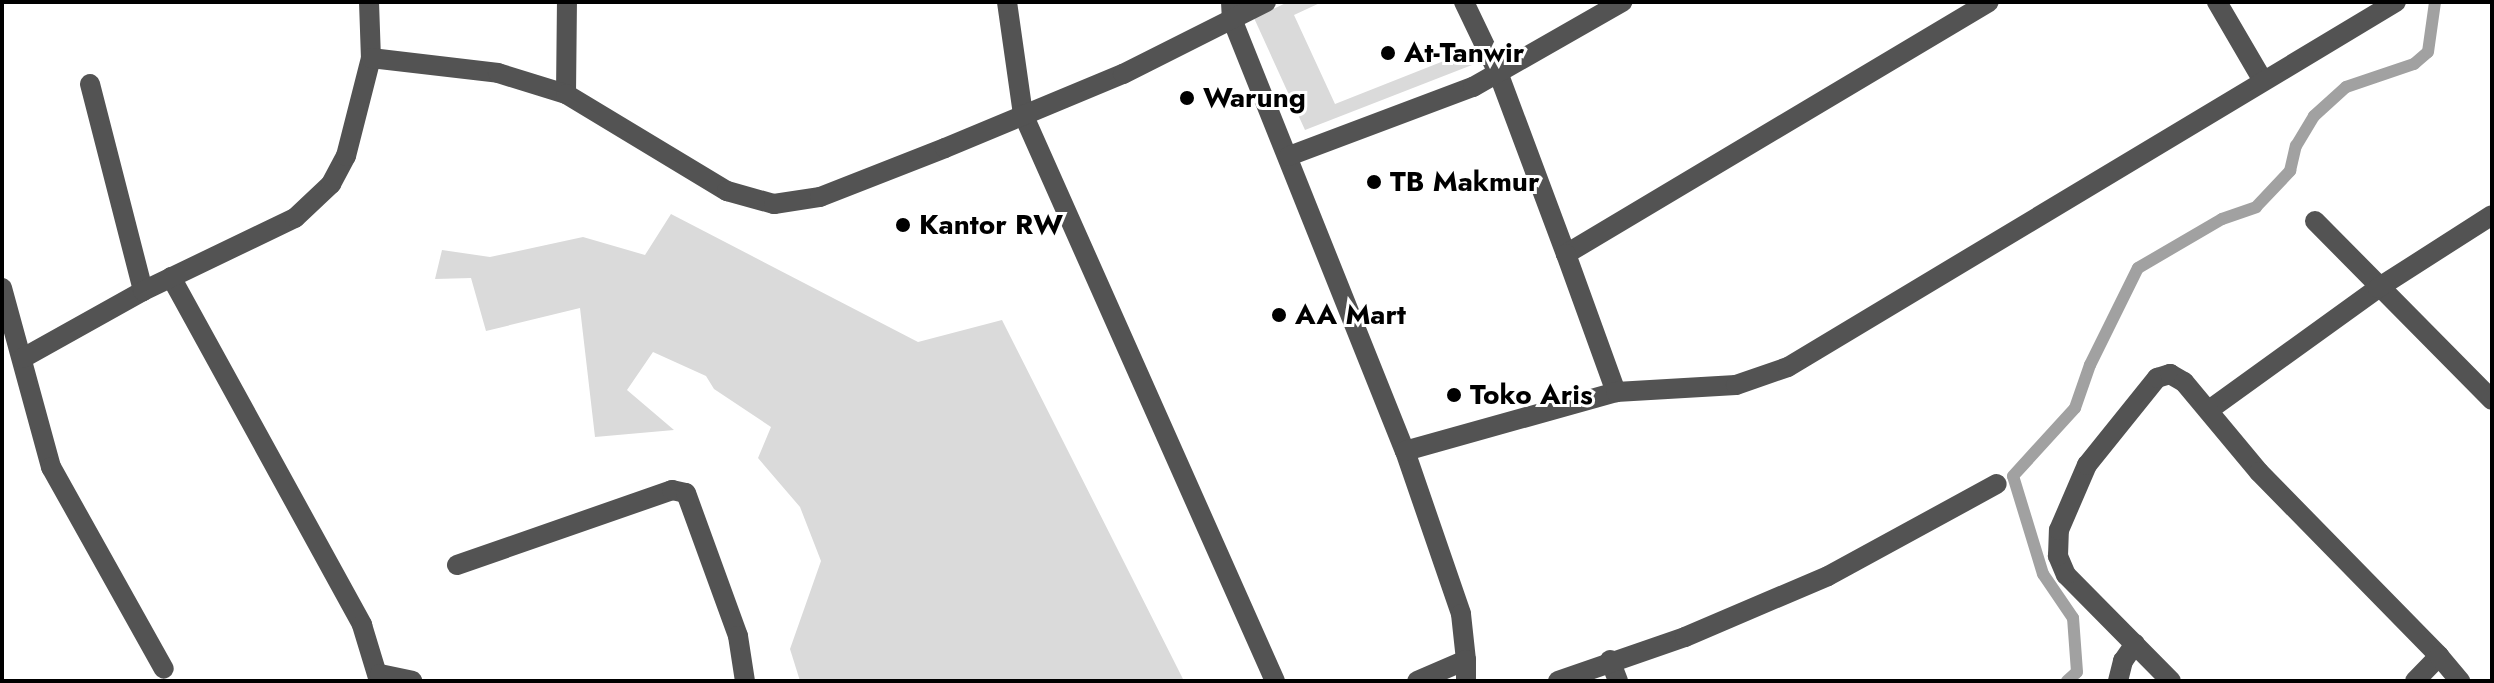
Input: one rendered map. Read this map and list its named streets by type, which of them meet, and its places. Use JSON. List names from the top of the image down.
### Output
{
  "places": [
    "At-Tanwir",
    "Warung",
    "TB Makmur",
    "Kantor RW",
    "AA Mart",
    "Toko Aris"
  ]
}
